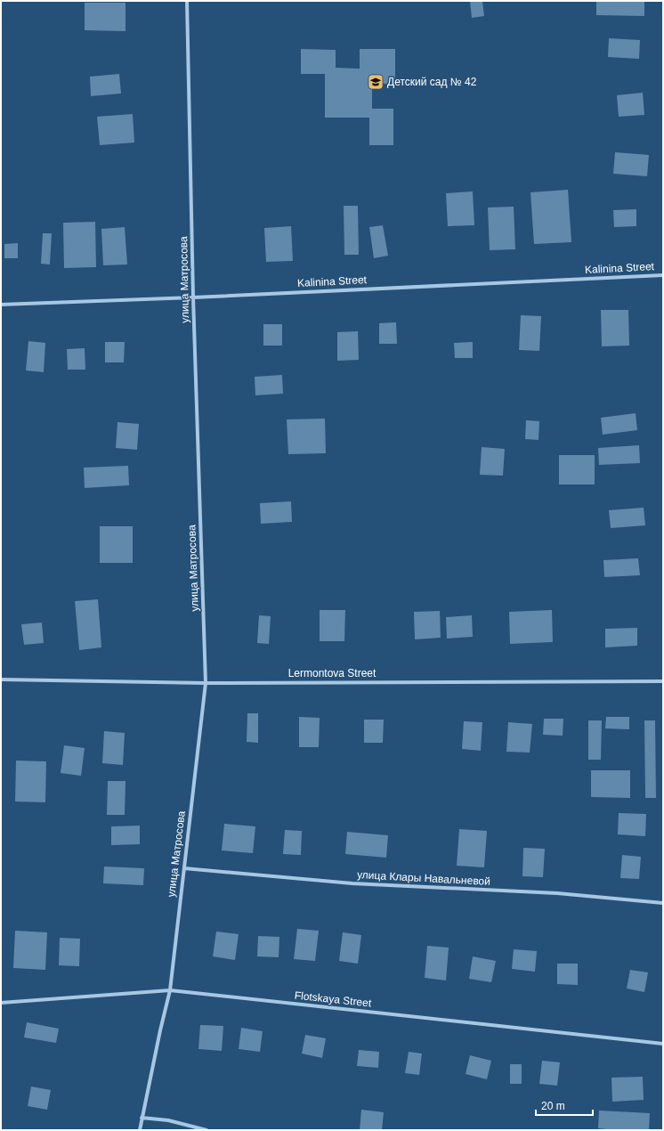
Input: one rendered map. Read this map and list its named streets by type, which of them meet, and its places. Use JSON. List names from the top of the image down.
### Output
{
  "streets": {
    "street": [
      "Kalinina Street",
      "улица Матросова",
      "Lermontova Street",
      "улица Клары Навальневой",
      "Flotskaya Street"
    ]
  },
  "crossings": [
    ["Kalinina Street", "улица Матросова"],
    ["улица Матросова", "Lermontova Street"],
    ["улица Матросова", "улица Клары Навальневой"],
    ["улица Матросова", "Flotskaya Street"]
  ],
  "places": {
    "school or university": ["Детский сад № 42"]
  },
  "scale_bar": "20 m"
}
